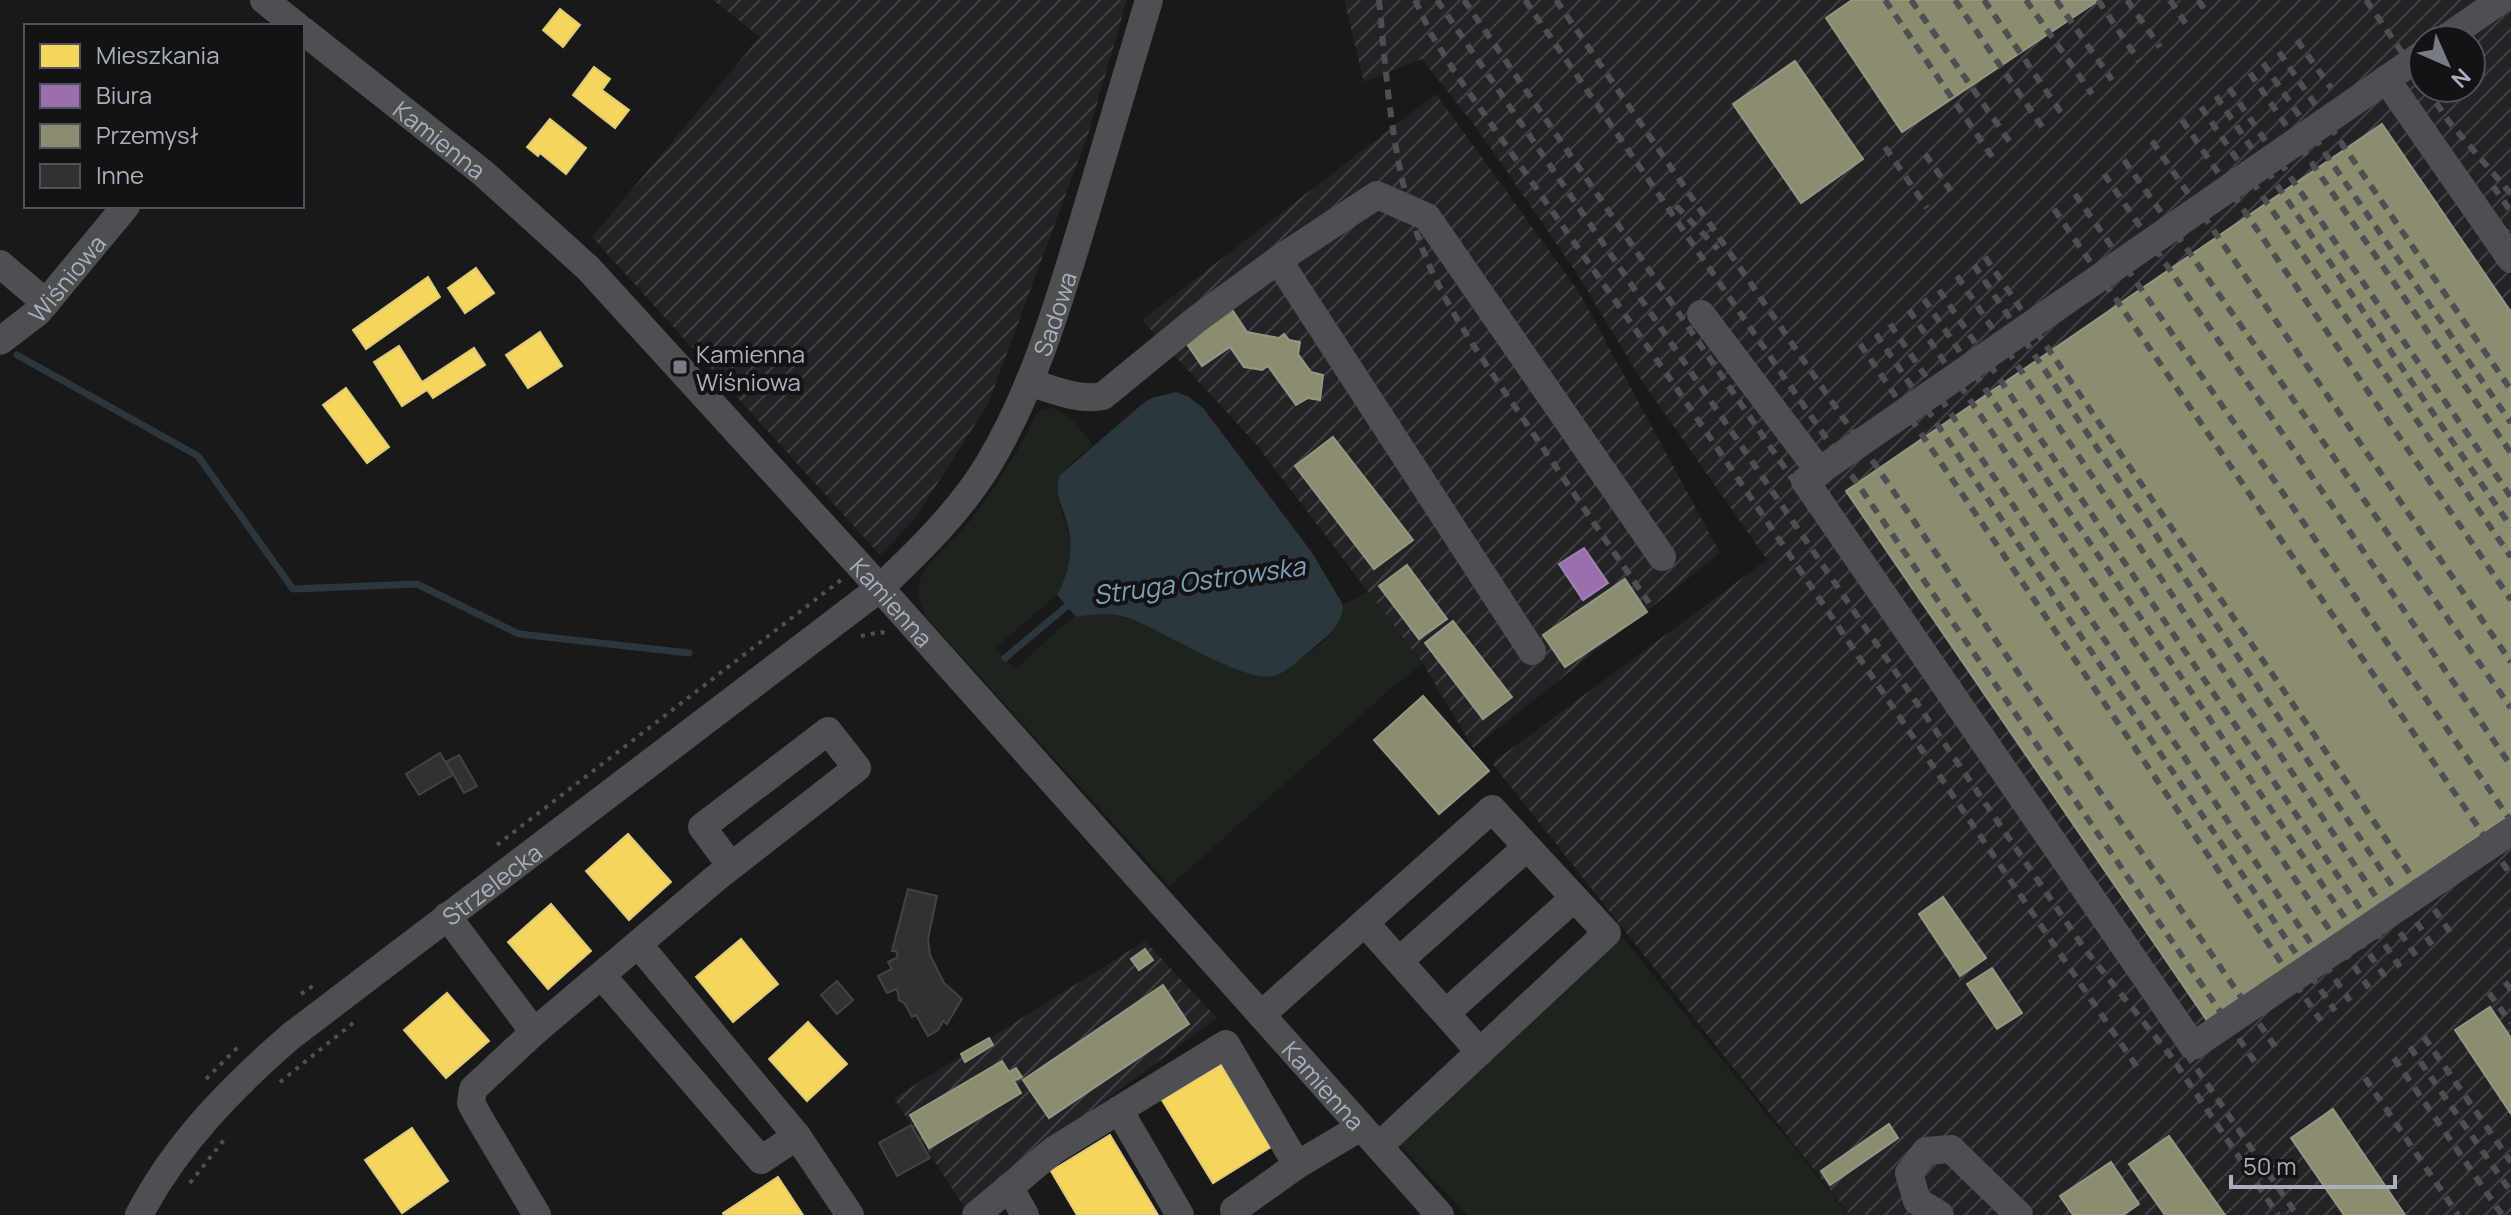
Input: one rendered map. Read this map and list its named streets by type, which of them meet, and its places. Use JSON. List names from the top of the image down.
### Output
{
  "streets": {
    "street": [
      "Kamienna",
      "Wiśniowa",
      "Sadowa",
      "Strzelecka"
    ]
  },
  "crossings": [
    ["Kamienna", "Sadowa"],
    ["Kamienna", "Strzelecka"],
    ["Sadowa", "Strzelecka"]
  ],
  "water": ["Struga Ostrowska"],
  "places": {
    "transit": ["Kamienna Wiśniowa"]
  },
  "legend": [
    "Mieszkania",
    "Biura",
    "Przemysł",
    "Inne"
  ],
  "scale_bar": "50 m",
  "north": "bottom right"
}
